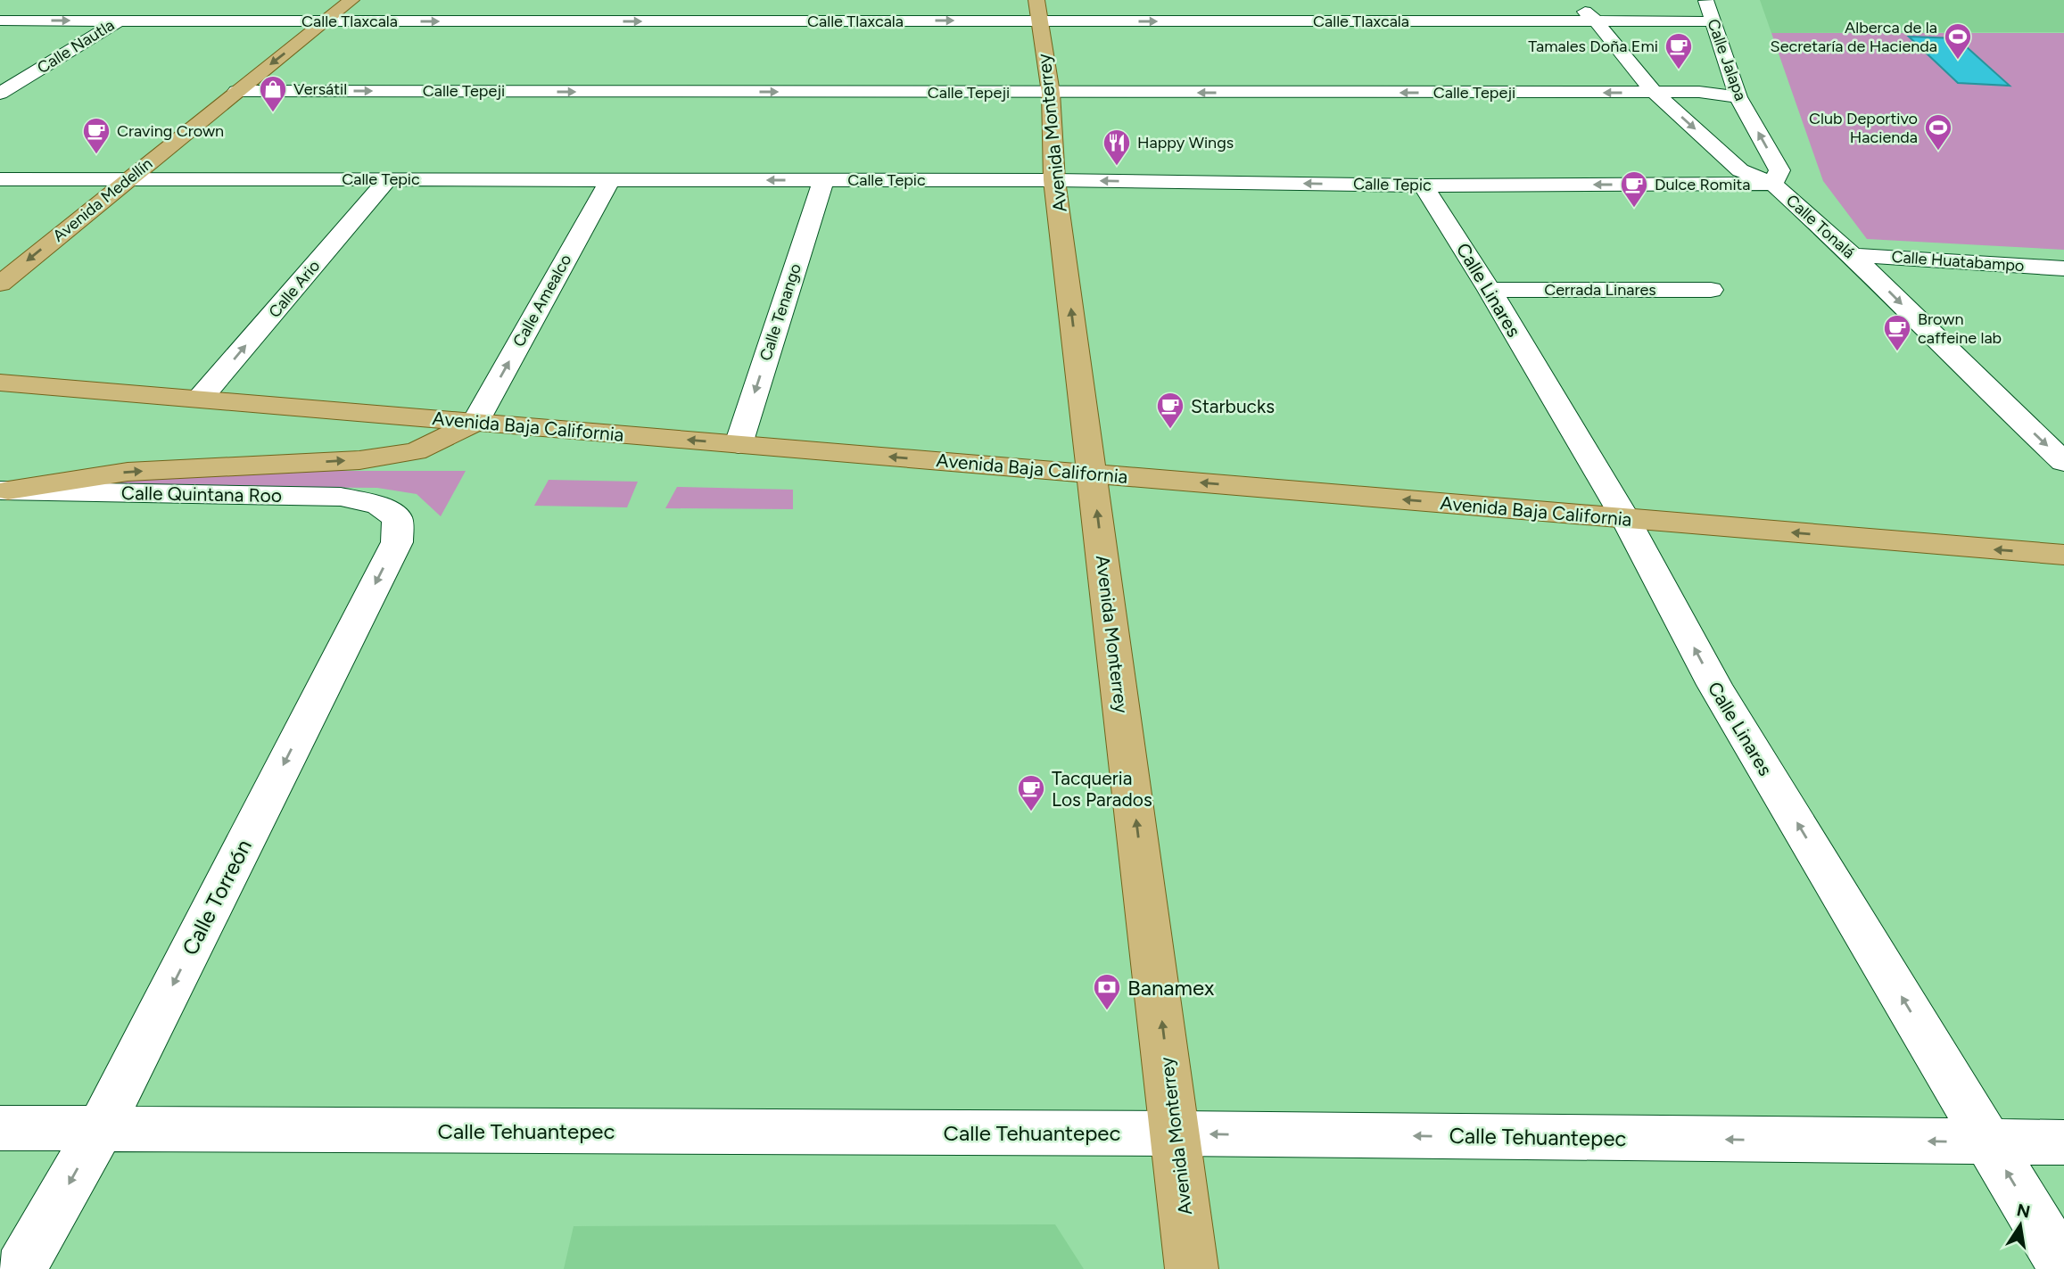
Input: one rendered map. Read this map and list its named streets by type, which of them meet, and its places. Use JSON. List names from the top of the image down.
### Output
{
  "streets": {
    "main road": ["Avenida Monterrey", "Avenida Medellín", "Avenida Baja California"],
    "street": [
      "Calle Tlaxcala",
      "Calle Nautla",
      "Calle Jalapa",
      "Calle Tepeji",
      "Calle Tepic",
      "Calle Tonalá",
      "Calle Huatabampo",
      "Calle Ario",
      "Calle Linares",
      "Cerrada Linares",
      "Calle Amealco",
      "Calle Tenango",
      "Calle Quintana Roo",
      "Calle Torreón",
      "Calle Tehuantepec"
    ]
  },
  "crossings": [
    ["Calle Tlaxcala", "Calle Nautla"],
    ["Calle Tlaxcala", "Calle Jalapa"],
    ["Calle Tlaxcala", "Avenida Monterrey"],
    ["Calle Tlaxcala", "Avenida Medellín"],
    ["Calle Tlaxcala", "Calle Tonalá"],
    ["Calle Jalapa", "Calle Tepeji"],
    ["Calle Jalapa", "Calle Tepic"],
    ["Calle Jalapa", "Calle Tonalá"],
    ["Calle Tepeji", "Avenida Monterrey"],
    ["Calle Tepeji", "Avenida Medellín"],
    ["Calle Tepeji", "Calle Tonalá"],
    ["Avenida Monterrey", "Calle Tepic"],
    ["Avenida Monterrey", "Avenida Baja California"],
    ["Avenida Monterrey", "Calle Tehuantepec"],
    ["Calle Tepic", "Avenida Medellín"],
    ["Calle Tepic", "Calle Tonalá"],
    ["Calle Tepic", "Calle Ario"],
    ["Calle Tepic", "Calle Linares"],
    ["Calle Tepic", "Calle Amealco"],
    ["Calle Tepic", "Calle Tenango"],
    ["Calle Tonalá", "Calle Huatabampo"],
    ["Calle Ario", "Avenida Baja California"],
    ["Calle Linares", "Cerrada Linares"],
    ["Calle Linares", "Avenida Baja California"],
    ["Calle Linares", "Calle Tehuantepec"],
    ["Calle Amealco", "Avenida Baja California"],
    ["Calle Tenango", "Avenida Baja California"],
    ["Calle Quintana Roo", "Calle Torreón"],
    ["Calle Torreón", "Calle Tehuantepec"]
  ],
  "one_way": [
    "Calle Tlaxcala",
    "Calle Jalapa",
    "Avenida Monterrey",
    "Calle Tepic",
    "Avenida Medellín",
    "Calle Tonalá",
    "Calle Ario",
    "Calle Linares",
    "Calle Amealco",
    "Calle Tenango",
    "Avenida Baja California",
    "Calle Torreón",
    "Calle Tehuantepec"
  ],
  "places": {
    "sports": ["Alberca de la Secretaría de Hacienda", "Club Deportivo Hacienda"],
    "cafe": [
      "Tamales Doña Emi",
      "Craving Crown",
      "Dulce Romita",
      "Brown caffeine lab",
      "Starbucks",
      "Tacqueria Los Parados"
    ],
    "shop": ["Versátil"],
    "restaurant": ["Happy Wings"],
    "bank": ["Banamex"]
  },
  "north": "top"
}
